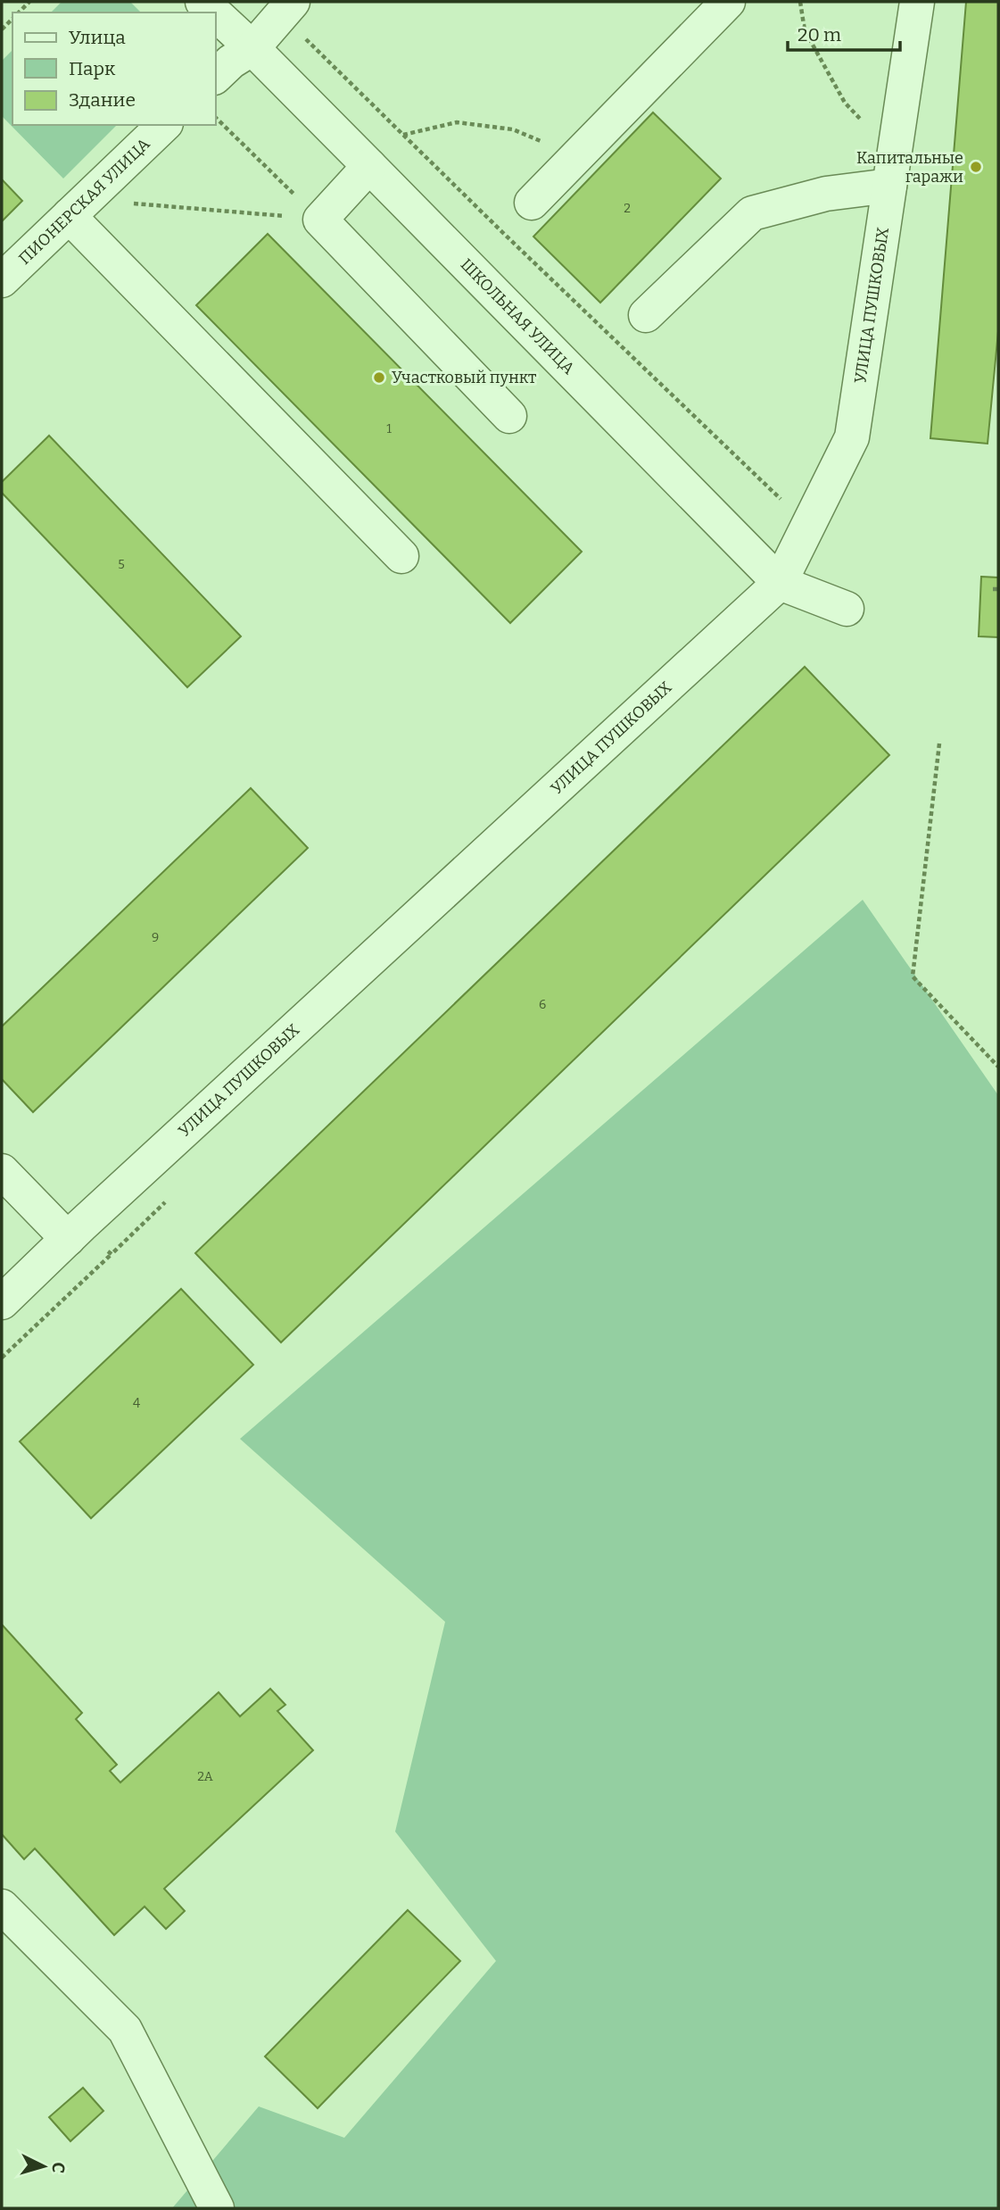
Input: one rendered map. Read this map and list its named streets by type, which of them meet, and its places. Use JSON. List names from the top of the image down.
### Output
{
  "streets": {
    "street": ["ПИОНЕРСКАЯ УЛИЦА", "УЛИЦА ПУШКОВЫХ", "ШКОЛЬНАЯ УЛИЦА"]
  },
  "crossings": [
    ["УЛИЦА ПУШКОВЫХ", "ШКОЛЬНАЯ УЛИЦА"]
  ],
  "places": ["Капитальные гаражи", "Участковый пункт"],
  "house_numbers": [
    "2",
    "1",
    "5",
    "9",
    "6",
    "4",
    "2А"
  ],
  "legend": ["Улица", "Парк", "Здание"],
  "scale_bar": "20 m",
  "north": "right"
}
